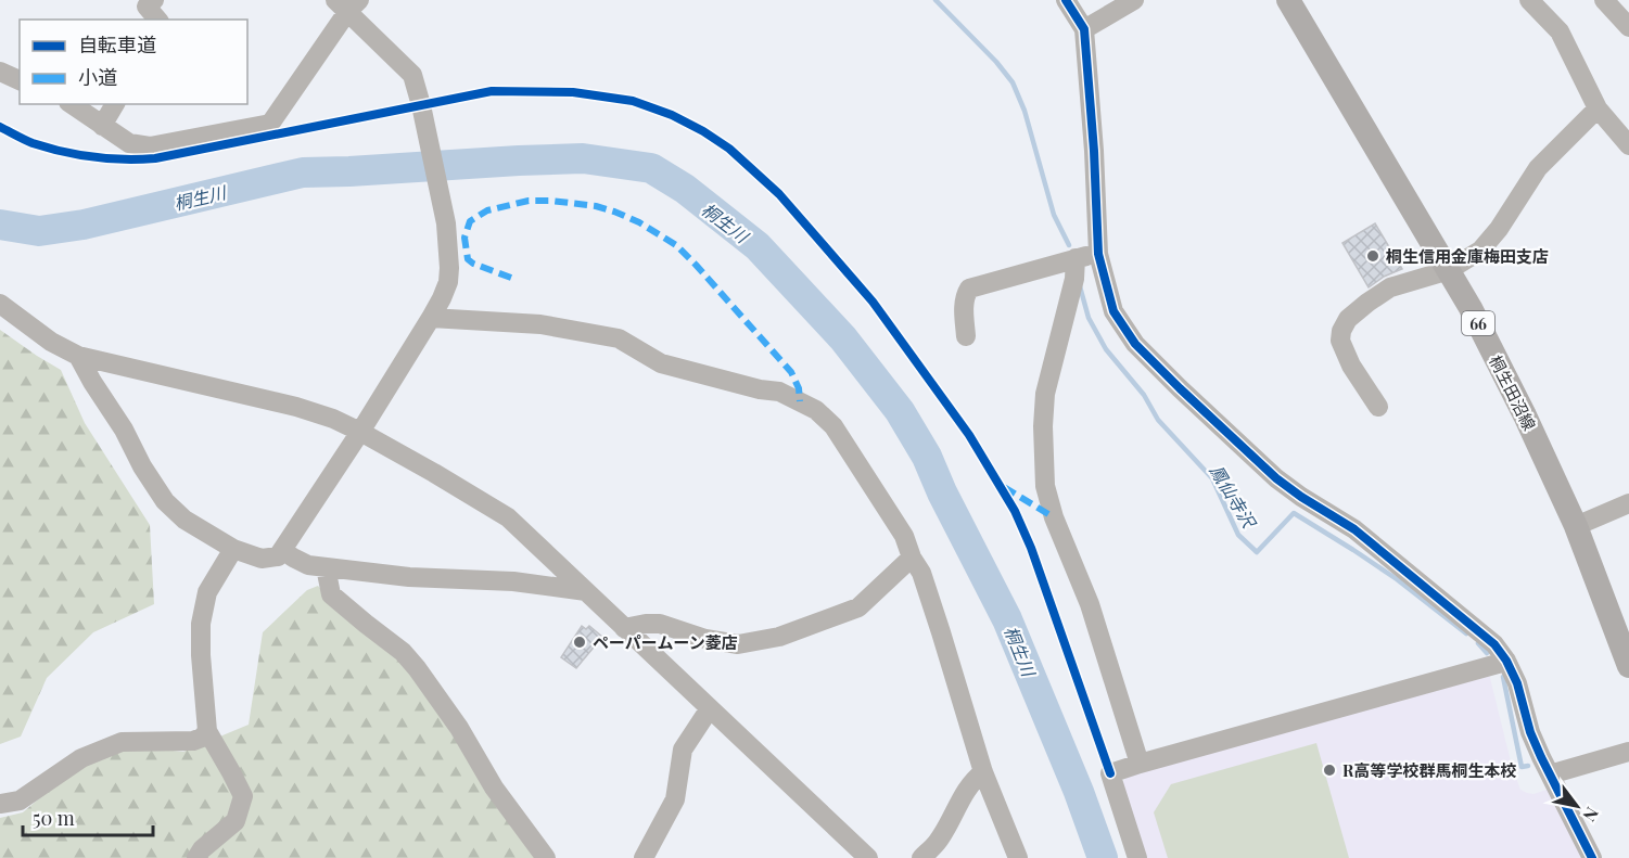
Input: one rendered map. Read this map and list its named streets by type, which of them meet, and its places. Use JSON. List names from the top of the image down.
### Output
{
  "streets": {
    "main road": ["66", "桐生田沼線"]
  },
  "water": ["桐生川", "鳳仙寺沢"],
  "places": ["桐生信用金庫梅田支店", "ペーパームーン菱店", "R高等学校群馬桐生本校"],
  "legend": ["自転車道", "小道"],
  "scale_bar": "50 m",
  "north": "bottom right"
}
